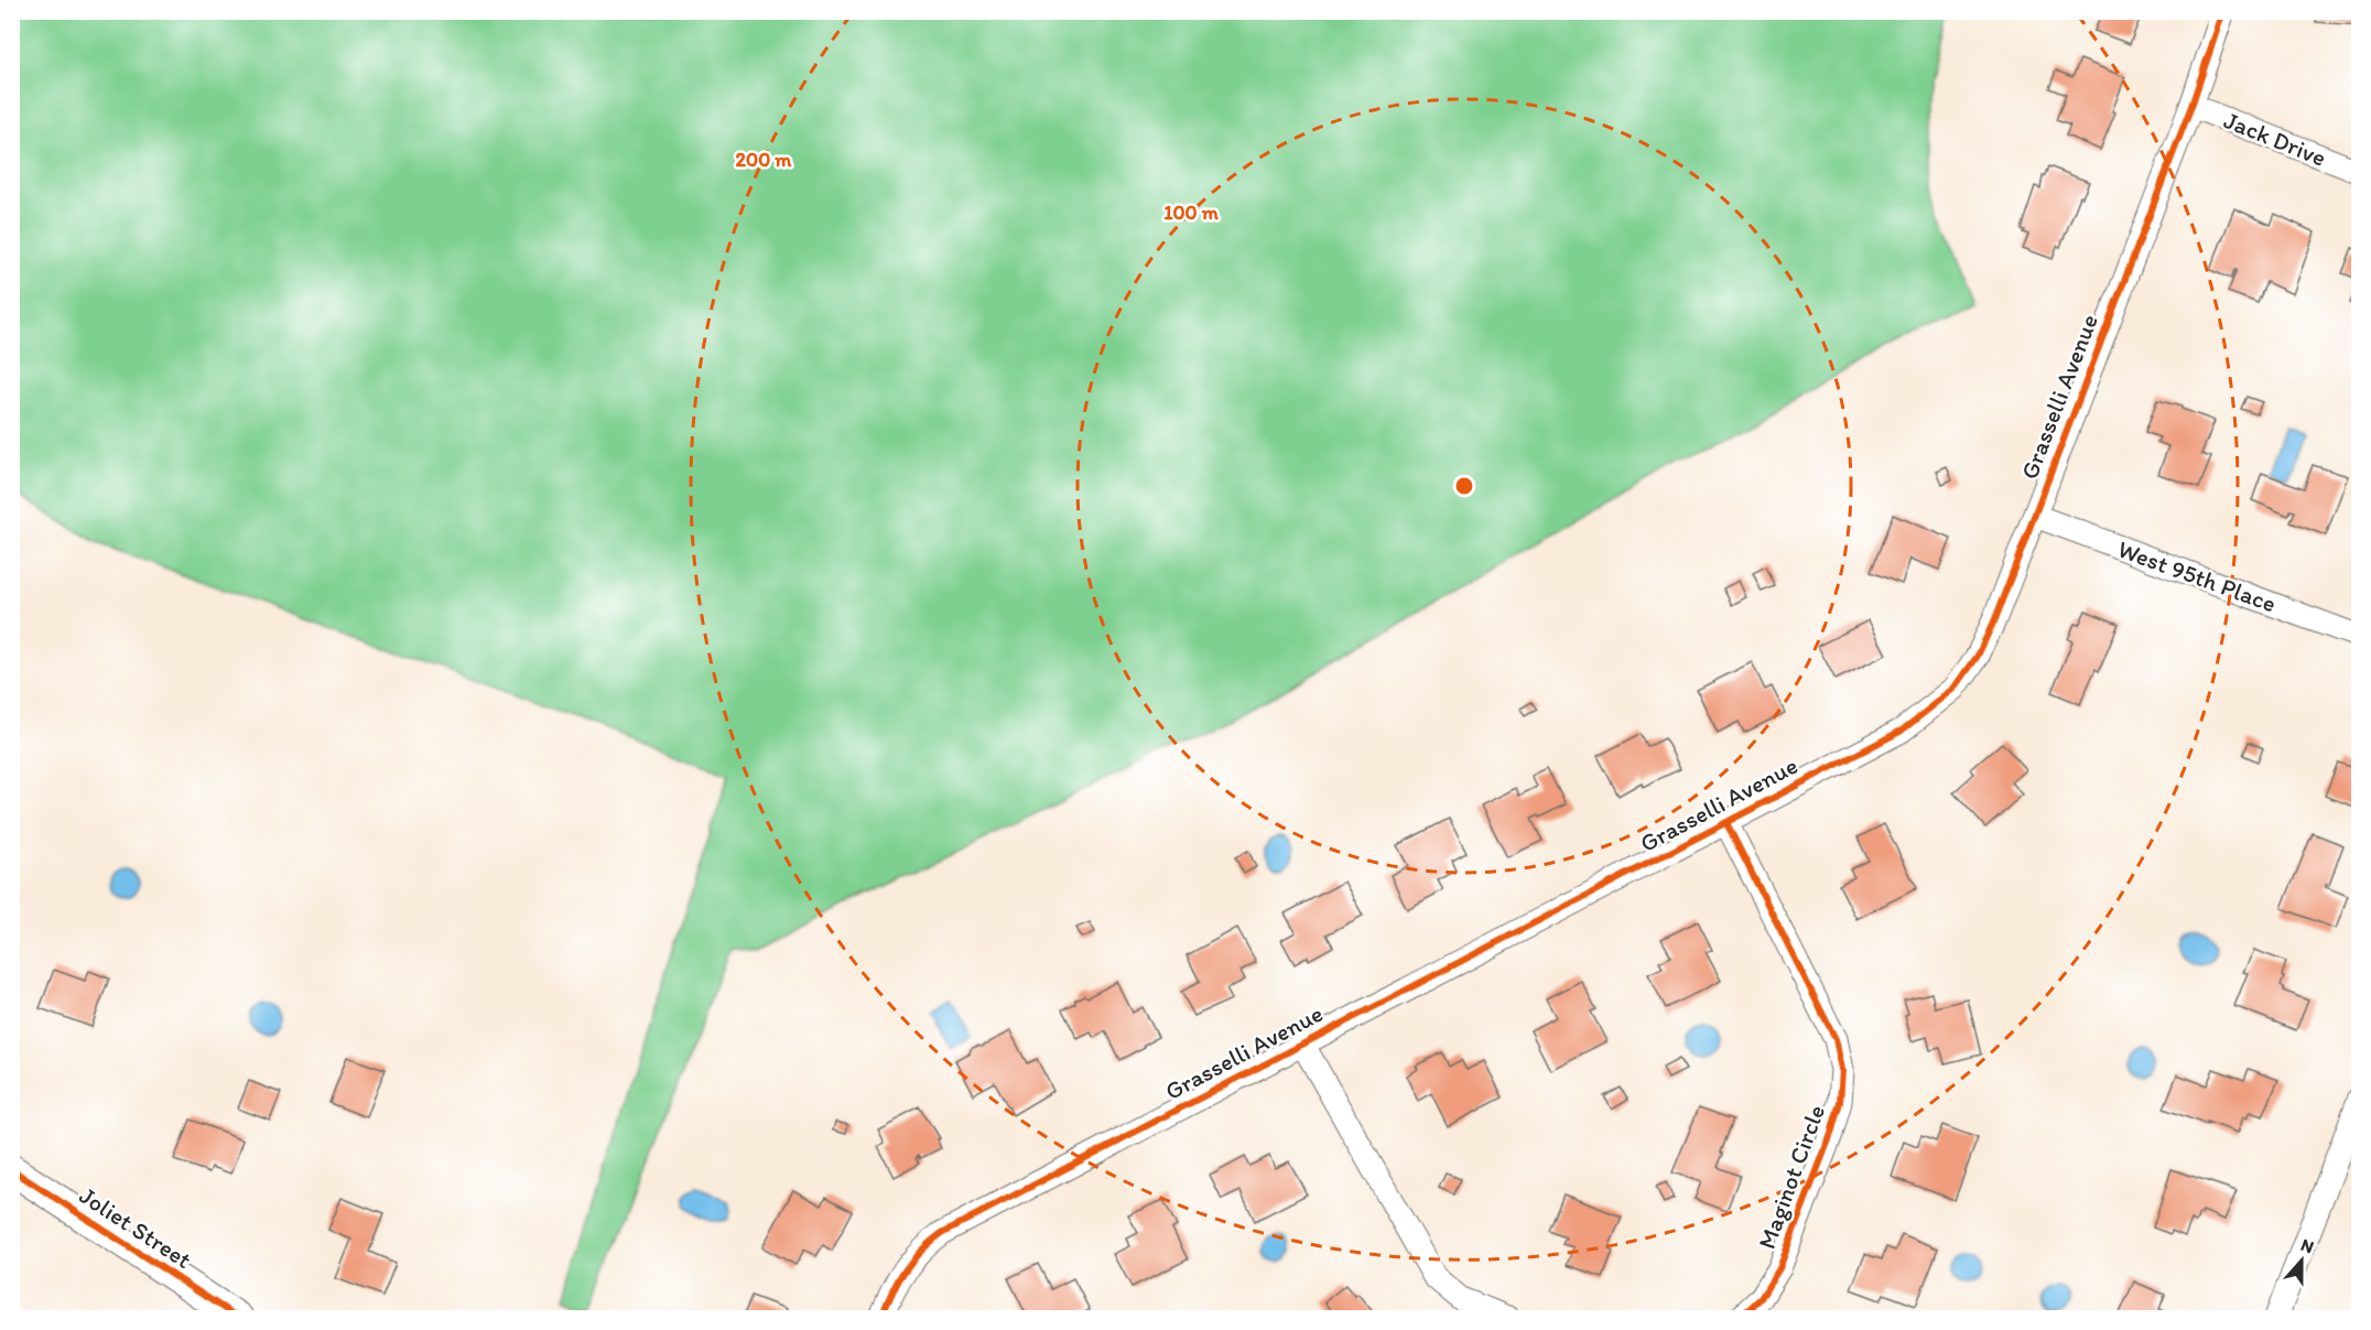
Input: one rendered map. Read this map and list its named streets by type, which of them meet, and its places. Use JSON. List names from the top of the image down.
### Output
{
  "streets": {
    "street": [
      "Jack Drive",
      "Grasselli Avenue",
      "West 95th Place",
      "Maginot Circle",
      "Joliet Street"
    ]
  },
  "crossings": [
    ["Jack Drive", "Grasselli Avenue"],
    ["Grasselli Avenue", "West 95th Place"],
    ["Grasselli Avenue", "Maginot Circle"]
  ],
  "north": "top",
  "rings": ["200 m", "100 m"]
}
